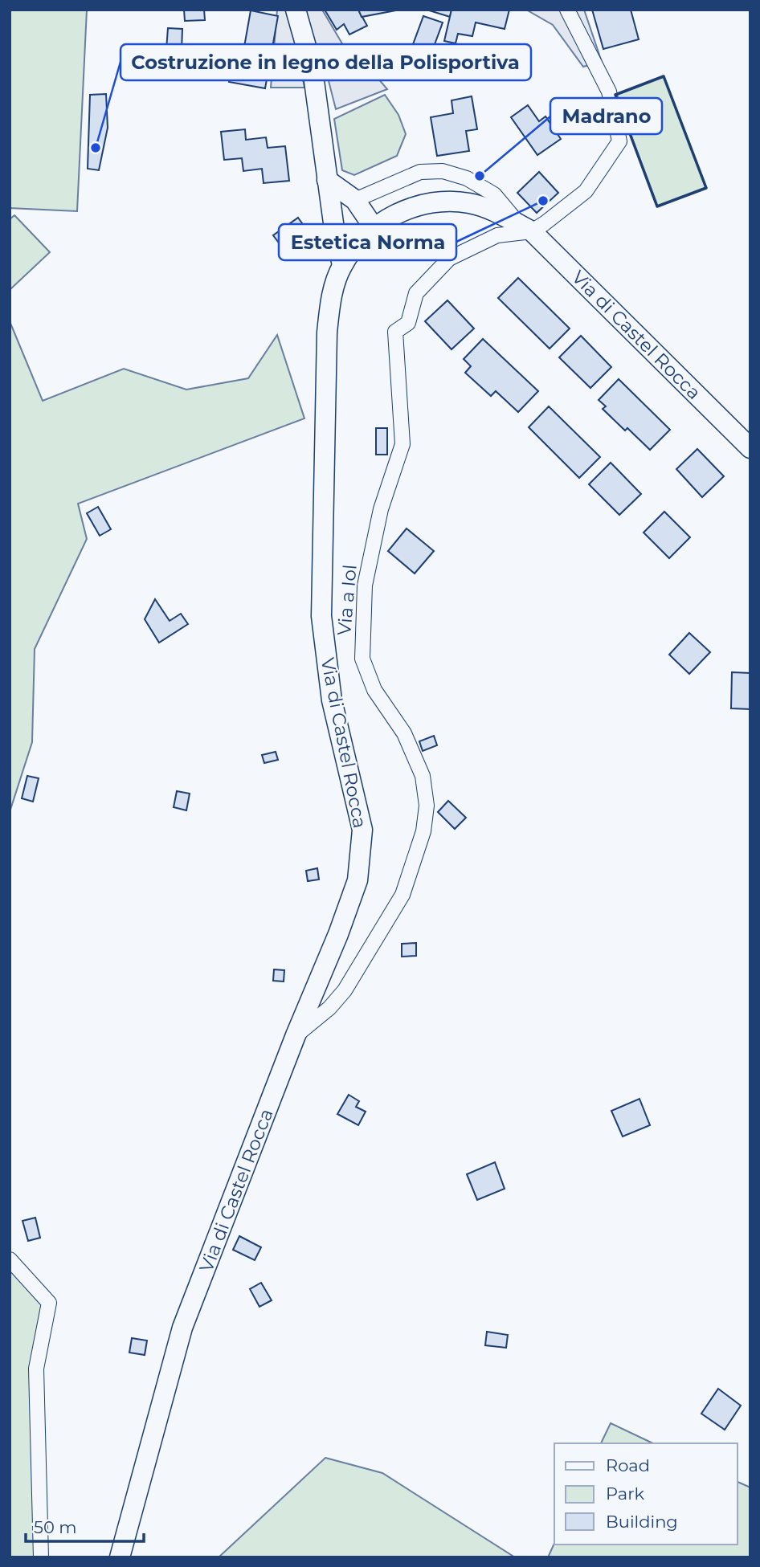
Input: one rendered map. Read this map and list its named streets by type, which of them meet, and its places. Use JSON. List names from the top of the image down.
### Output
{
  "streets": {
    "main road": ["Via di Castel Rocca"],
    "street": ["Via a Iol"]
  },
  "crossings": [
    ["Via di Castel Rocca", "Via a Iol"]
  ],
  "places": ["Costruzione in legno della Polisportiva", "Madrano", "Estetica Norma"],
  "legend": ["Road", "Park", "Building"],
  "scale_bar": "50 m"
}
